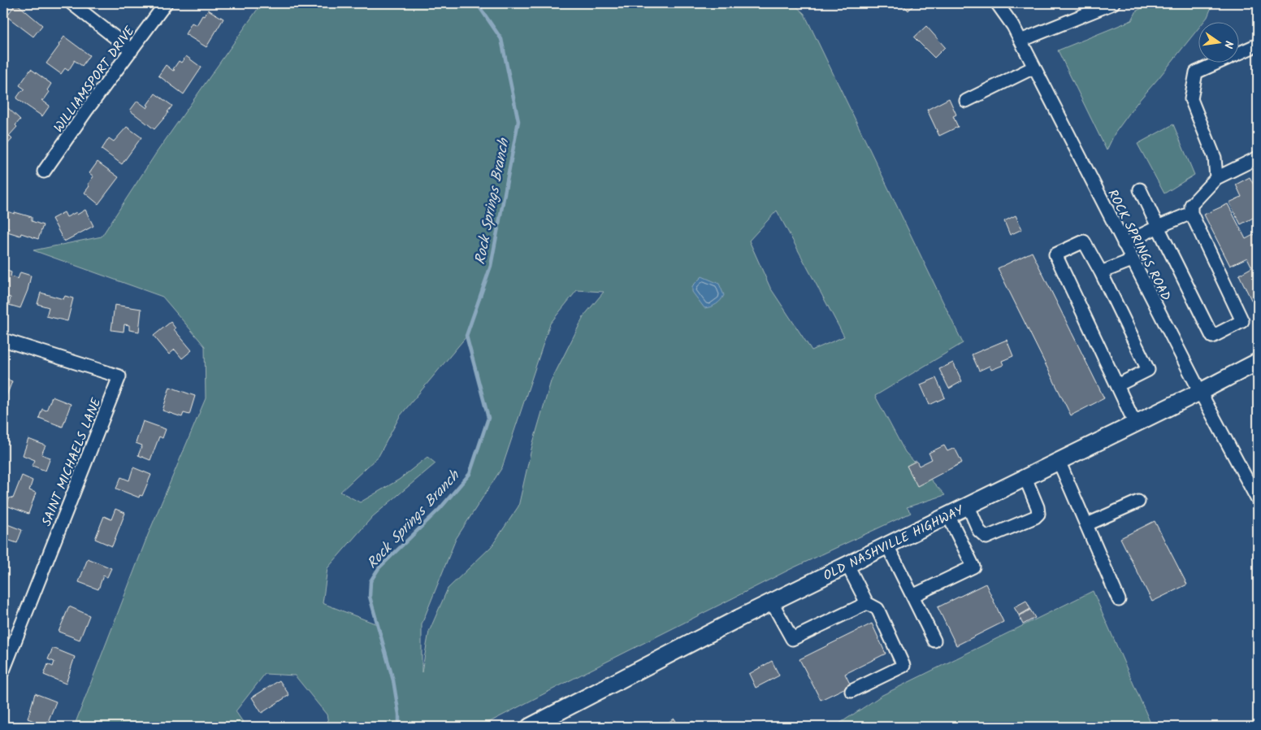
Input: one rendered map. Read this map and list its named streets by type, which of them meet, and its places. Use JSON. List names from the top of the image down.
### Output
{
  "streets": {
    "main road": ["OLD NASHVILLE HIGHWAY"],
    "street": ["WILLIAMSPORT DRIVE", "ROCK SPRINGS ROAD", "SAINT MICHAELS LANE"]
  },
  "crossings": [
    ["ROCK SPRINGS ROAD", "OLD NASHVILLE HIGHWAY"]
  ],
  "water": ["Rock Springs Branch"],
  "north": "right"
}
